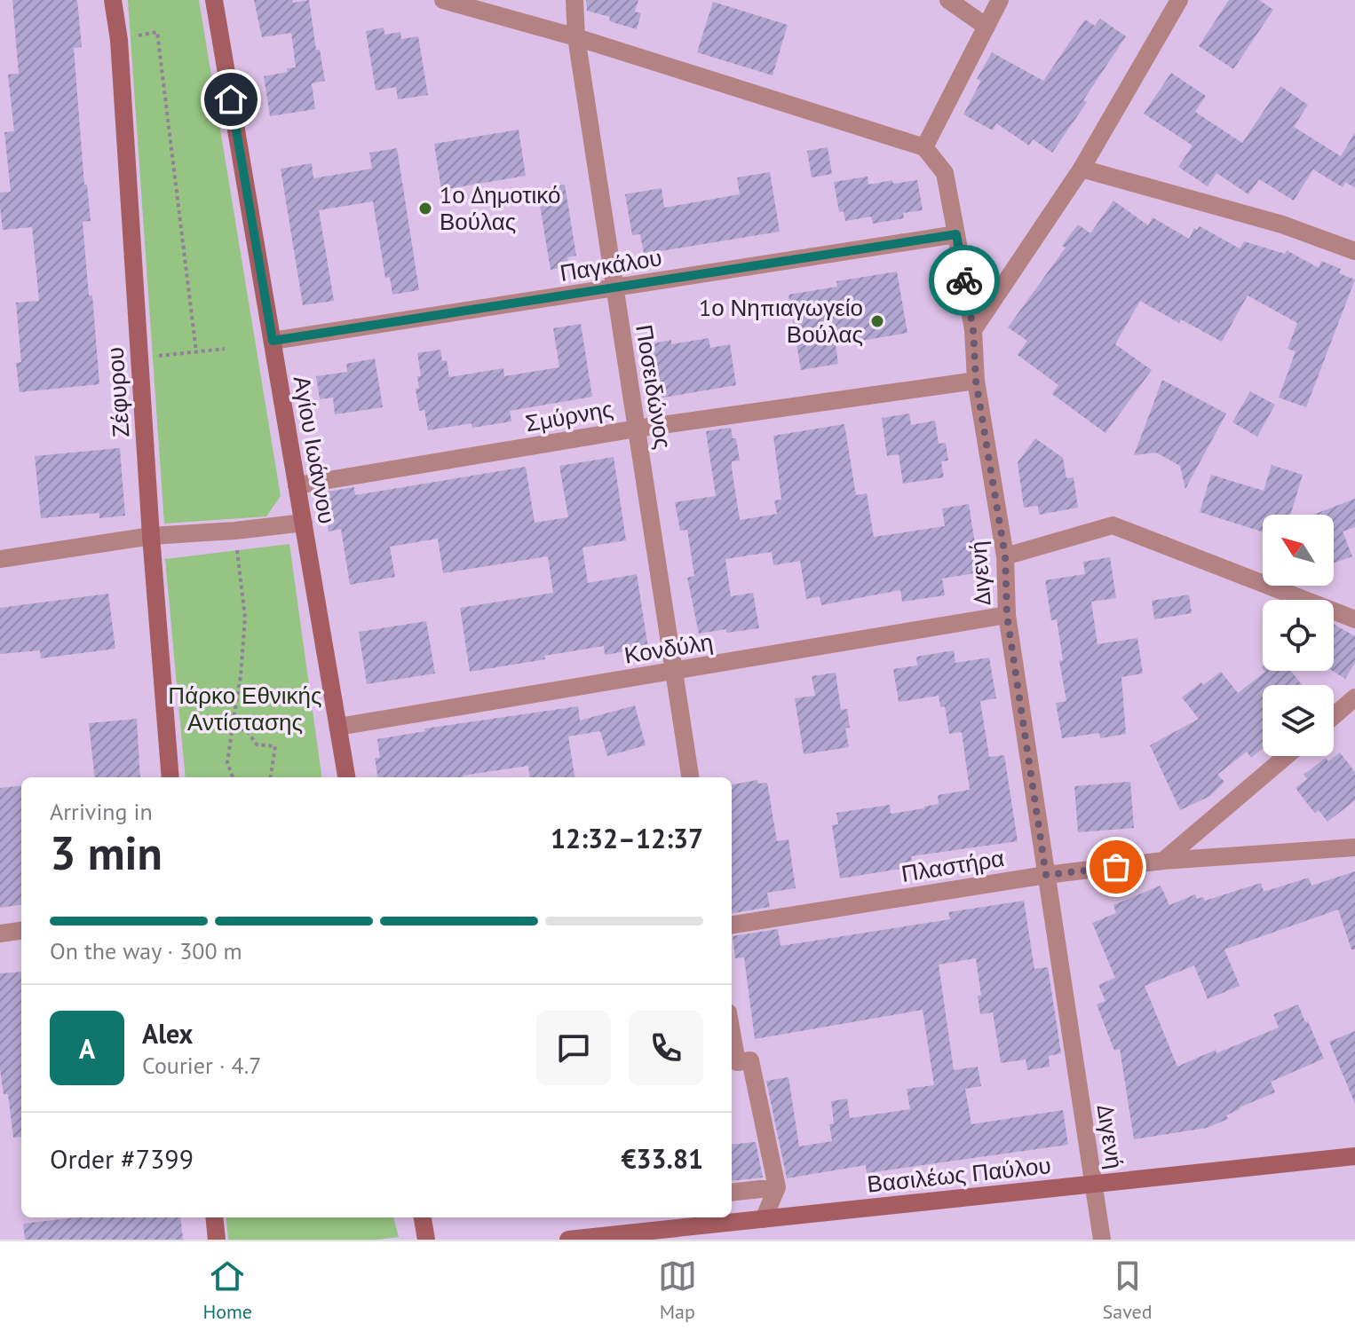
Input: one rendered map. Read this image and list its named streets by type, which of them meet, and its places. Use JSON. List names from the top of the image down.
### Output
{
  "streets": {
    "street": [
      "Παγκάλου",
      "Ποσειδώνος",
      "Ζέφυρου",
      "Σμύρνης",
      "Αγίου Ιωάννου",
      "Διγενή",
      "Κονδύλη",
      "Πλαστήρα",
      "Βασιλέως Παύλου"
    ]
  },
  "crossings": [
    ["Παγκάλου", "Ποσειδώνος"],
    ["Παγκάλου", "Αγίου Ιωάννου"],
    ["Παγκάλου", "Διγενή"],
    ["Ποσειδώνος", "Σμύρνης"],
    ["Ποσειδώνος", "Κονδύλη"],
    ["Σμύρνης", "Αγίου Ιωάννου"],
    ["Σμύρνης", "Διγενή"],
    ["Αγίου Ιωάννου", "Κονδύλη"],
    ["Διγενή", "Κονδύλη"],
    ["Διγενή", "Πλαστήρα"],
    ["Διγενή", "Βασιλέως Παύλου"]
  ],
  "parks": ["Πάρκο Εθνικής Αντίστασης"],
  "places": ["1ο Δημοτικό Βούλας", "1ο Νηπιαγωγείο Βούλας"],
  "north": "top left",
  "page": {
    "heading": ["3 min", "Arriving in", "12:32–12:37"],
    "panel": [
      "Alex",
      "Courier · 4.7",
      "Order #7399",
      "€33.81"
    ],
    "bar": "On the way · 300 m",
    "round": "A",
    "tabs": ["Home", "Map", "Saved"]
  }
}
